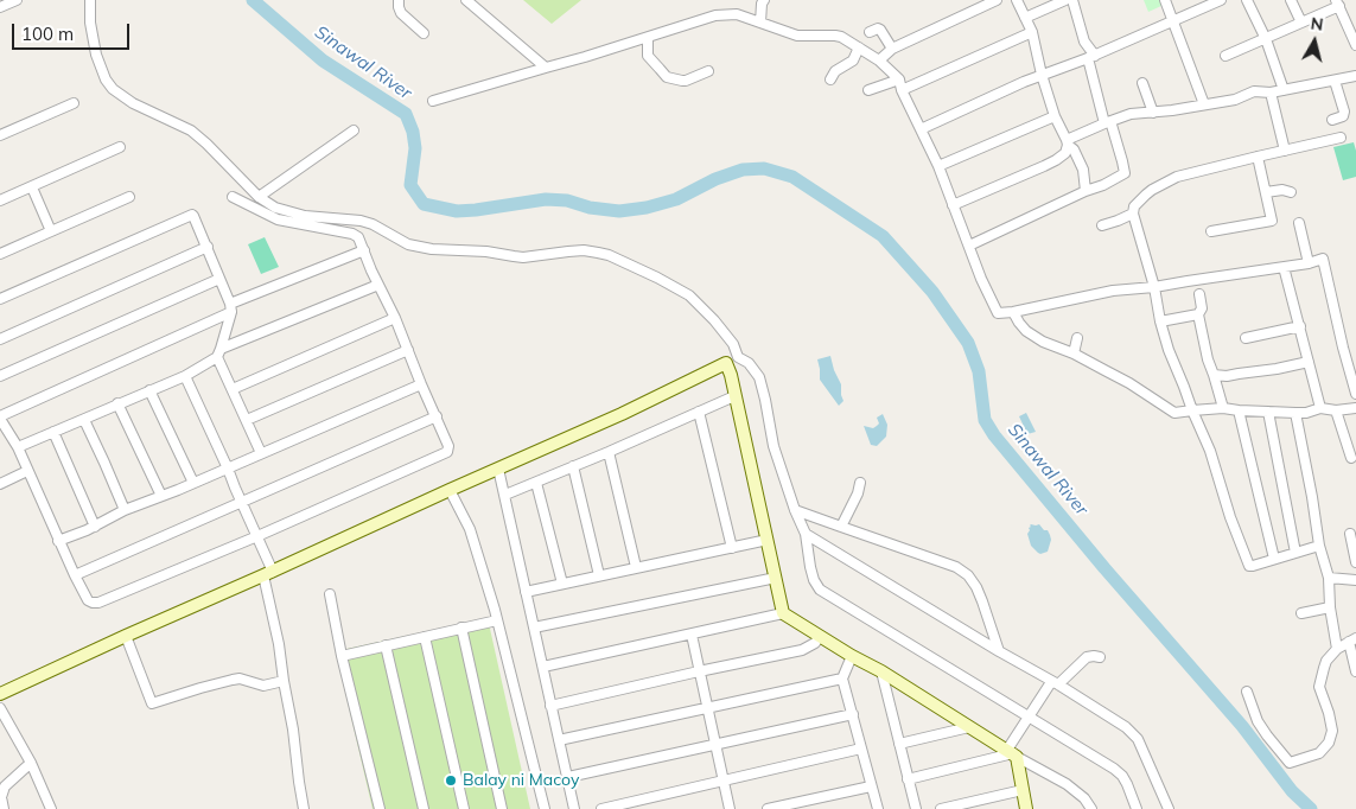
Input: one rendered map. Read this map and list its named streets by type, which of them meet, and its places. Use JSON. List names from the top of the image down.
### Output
{
  "water": ["Sinawal River"],
  "places": ["Balay ni Macoy"],
  "scale_bar": "100 m",
  "north": "top"
}
